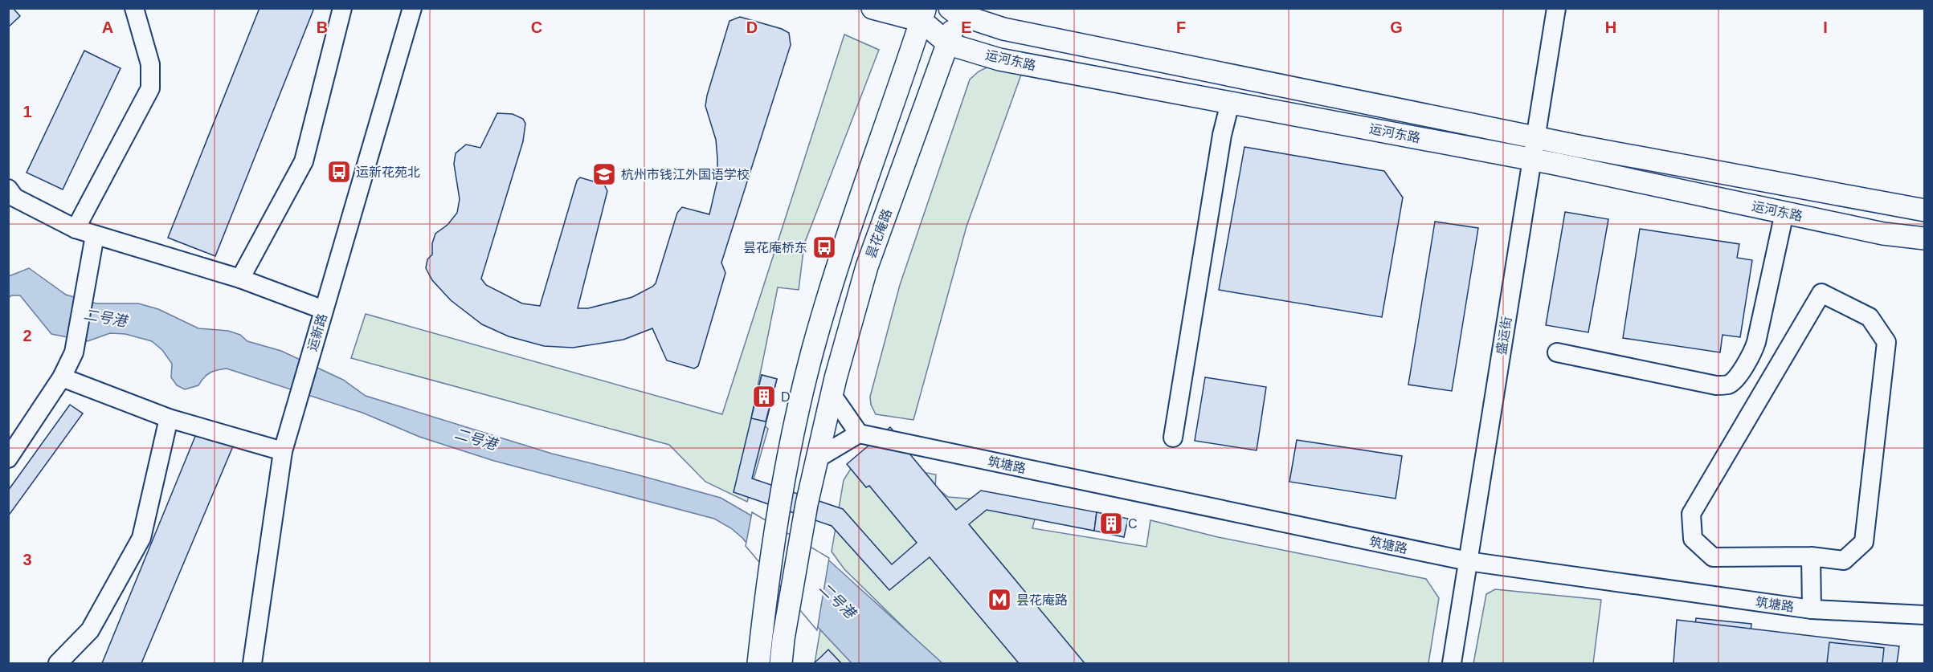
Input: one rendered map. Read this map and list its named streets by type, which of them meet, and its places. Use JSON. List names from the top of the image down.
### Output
{
  "streets": {
    "main road": ["运河东路", "昙花庵路"],
    "street": ["运新路", "盛运街", "筑塘路"]
  },
  "crossings": [
    ["运河东路", "昙花庵路"],
    ["运河东路", "盛运街"],
    ["盛运街", "筑塘路"]
  ],
  "water": ["二号港"],
  "places": {
    "bus stop": ["运新花苑北", "昙花庵桥东"],
    "school or university": ["杭州市钱江外国语学校"],
    "building": ["D", "C"],
    "metro station": ["昙花庵路"]
  },
  "grid": {
    "columns": [
      "A",
      "B",
      "C",
      "D",
      "E",
      "F",
      "G",
      "H",
      "I"
    ],
    "rows": ["1", "2", "3"]
  }
}
